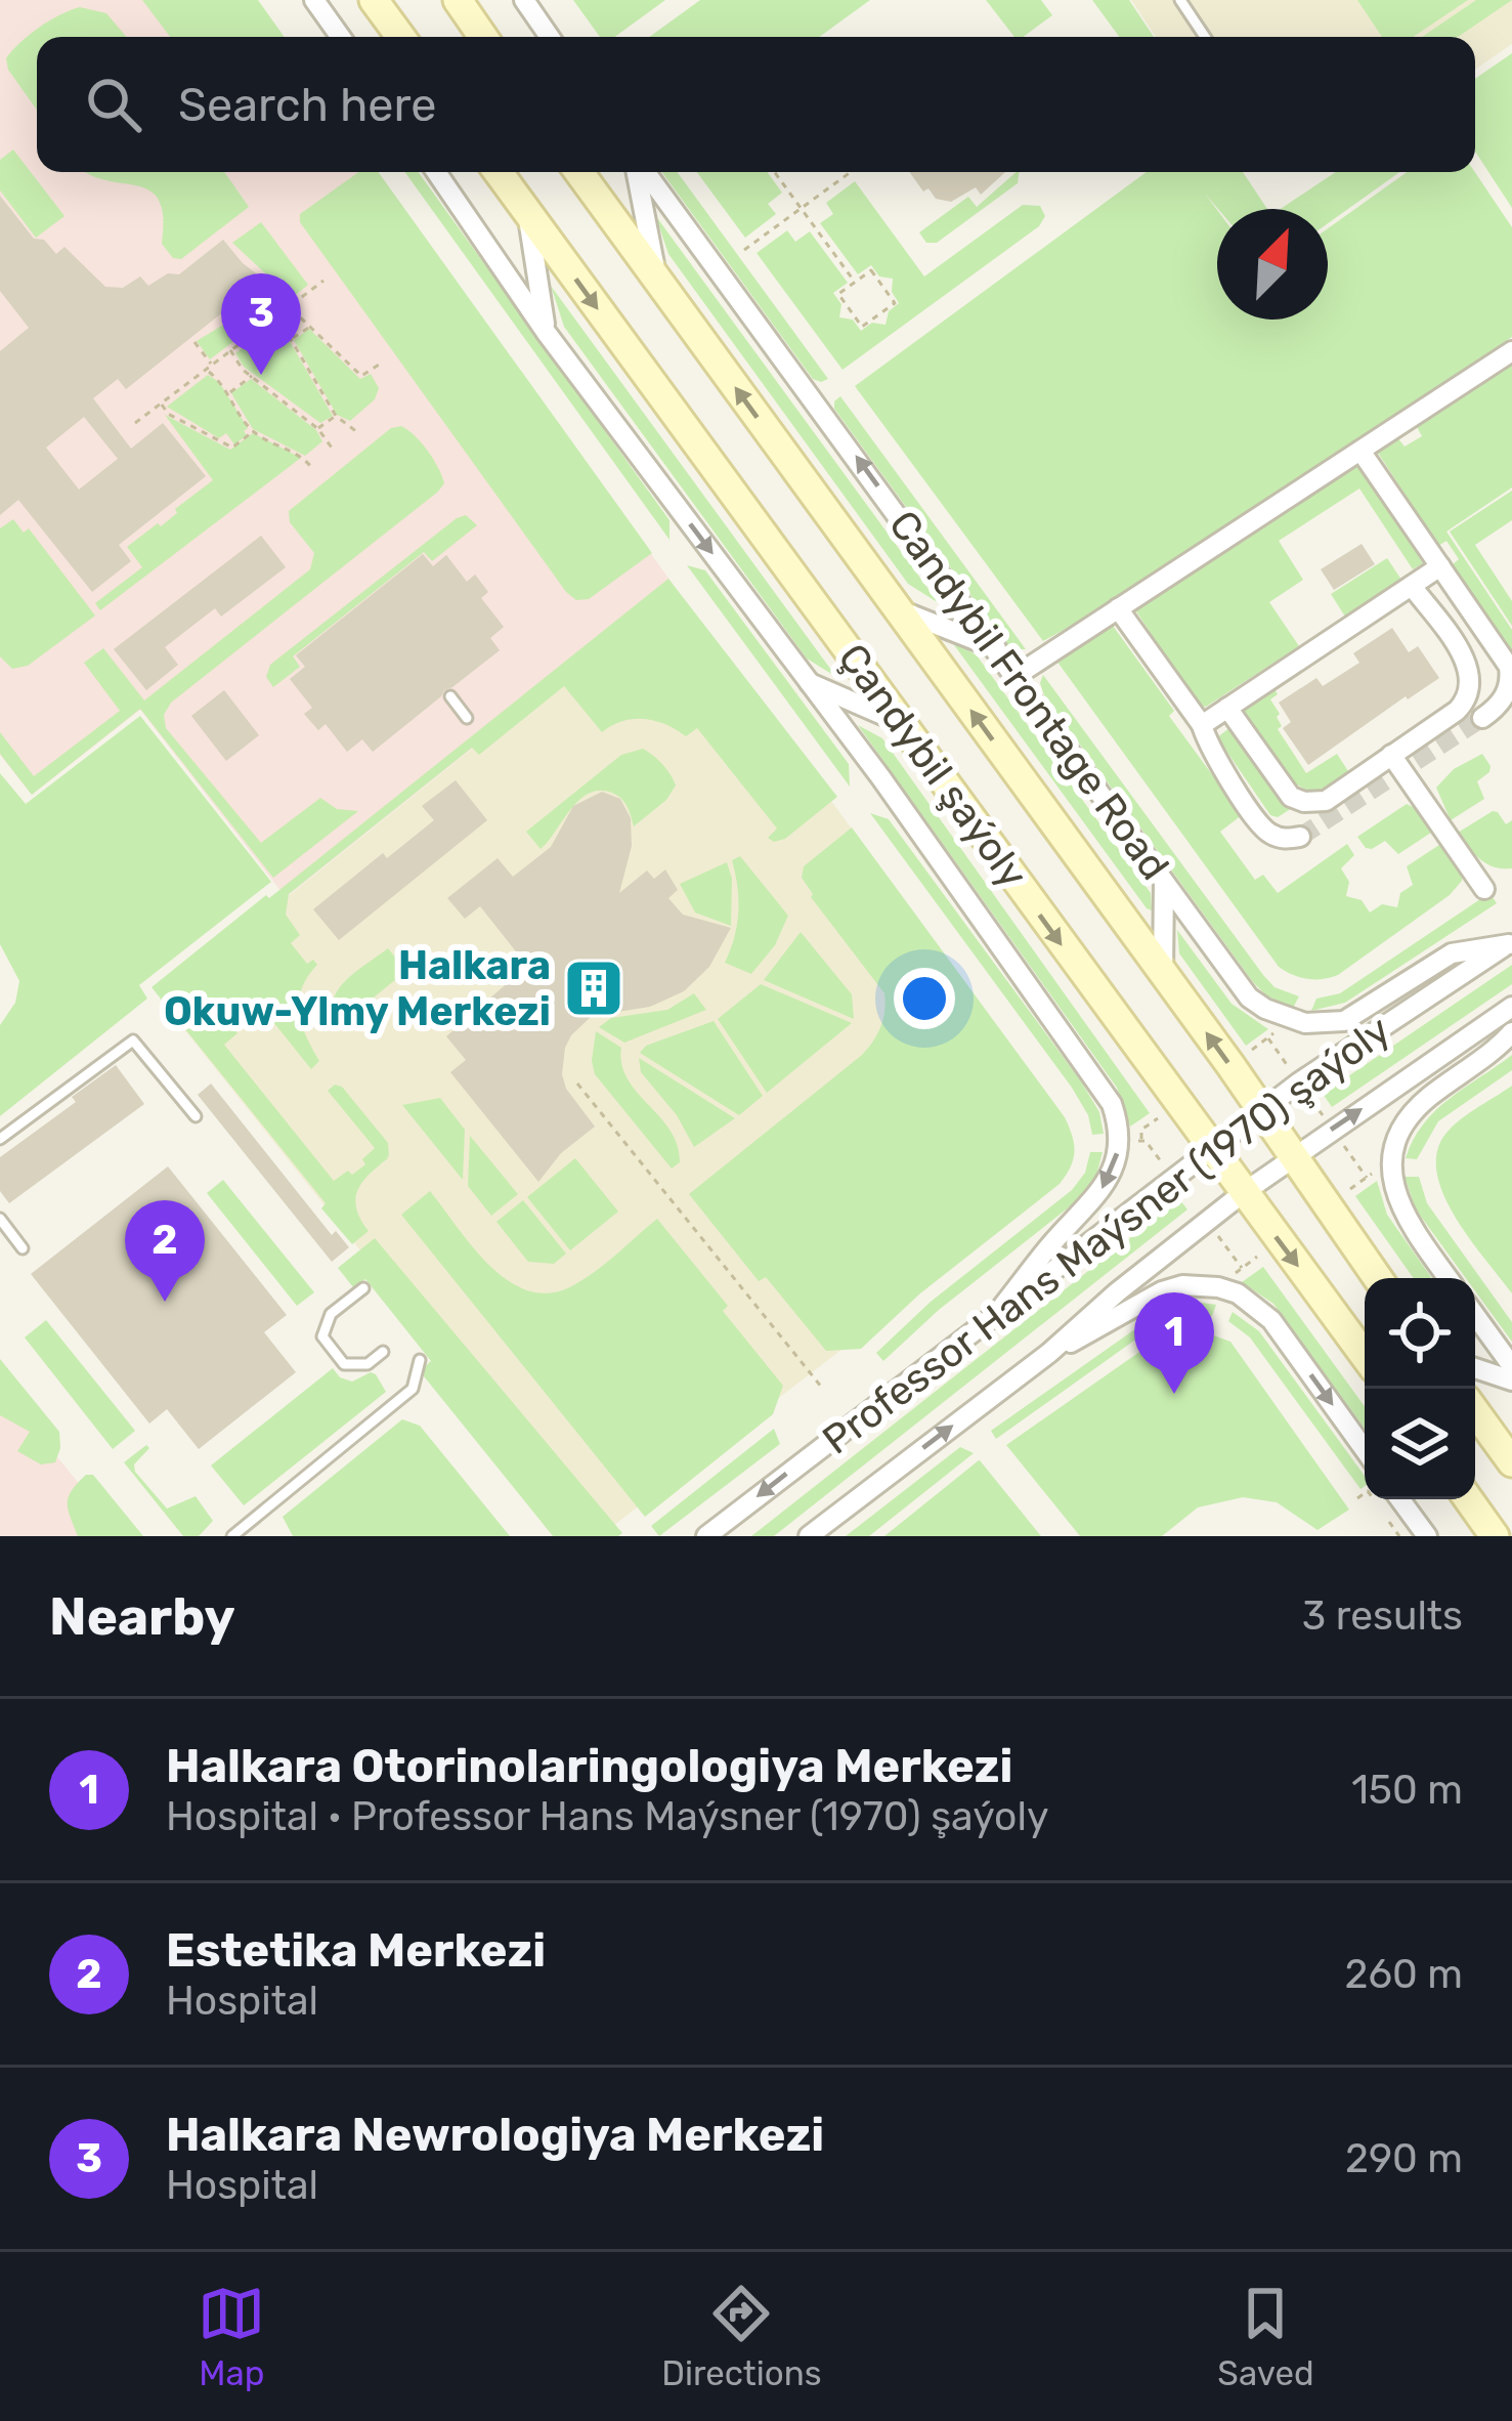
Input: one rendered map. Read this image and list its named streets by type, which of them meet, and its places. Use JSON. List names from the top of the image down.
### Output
{
  "streets": {
    "main road": ["Çandybil şaýoly"],
    "street": ["Candybil Frontage Road", "Professor Hans Maýsner (1970) şaýoly"]
  },
  "crossings": [
    ["Candybil Frontage Road", "Professor Hans Maýsner (1970) şaýoly"],
    ["Çandybil şaýoly", "Professor Hans Maýsner (1970) şaýoly"]
  ],
  "one_way": ["Candybil Frontage Road"],
  "places": {
    "building": ["Halkara Okuw-Ylmy Merkezi"]
  },
  "north": "top right",
  "page": {
    "search": "Search here",
    "pins": ["3", "2", "1"],
    "heading": ["Nearby", "3 results"],
    "list": [
      {
        "mark": "1",
        "name": "Halkara Otorinolaringologiya Merkezi",
        "note": "Hospital · Professor Hans Maýsner (1970) şaýoly",
        "value": "150 m"
      },
      {
        "mark": "2",
        "name": "Estetika Merkezi",
        "note": "Hospital",
        "value": "260 m"
      },
      {
        "mark": "3",
        "name": "Halkara Newrologiya Merkezi",
        "note": "Hospital",
        "value": "290 m"
      }
    ],
    "nav": ["Map", "Directions", "Saved"]
  }
}
